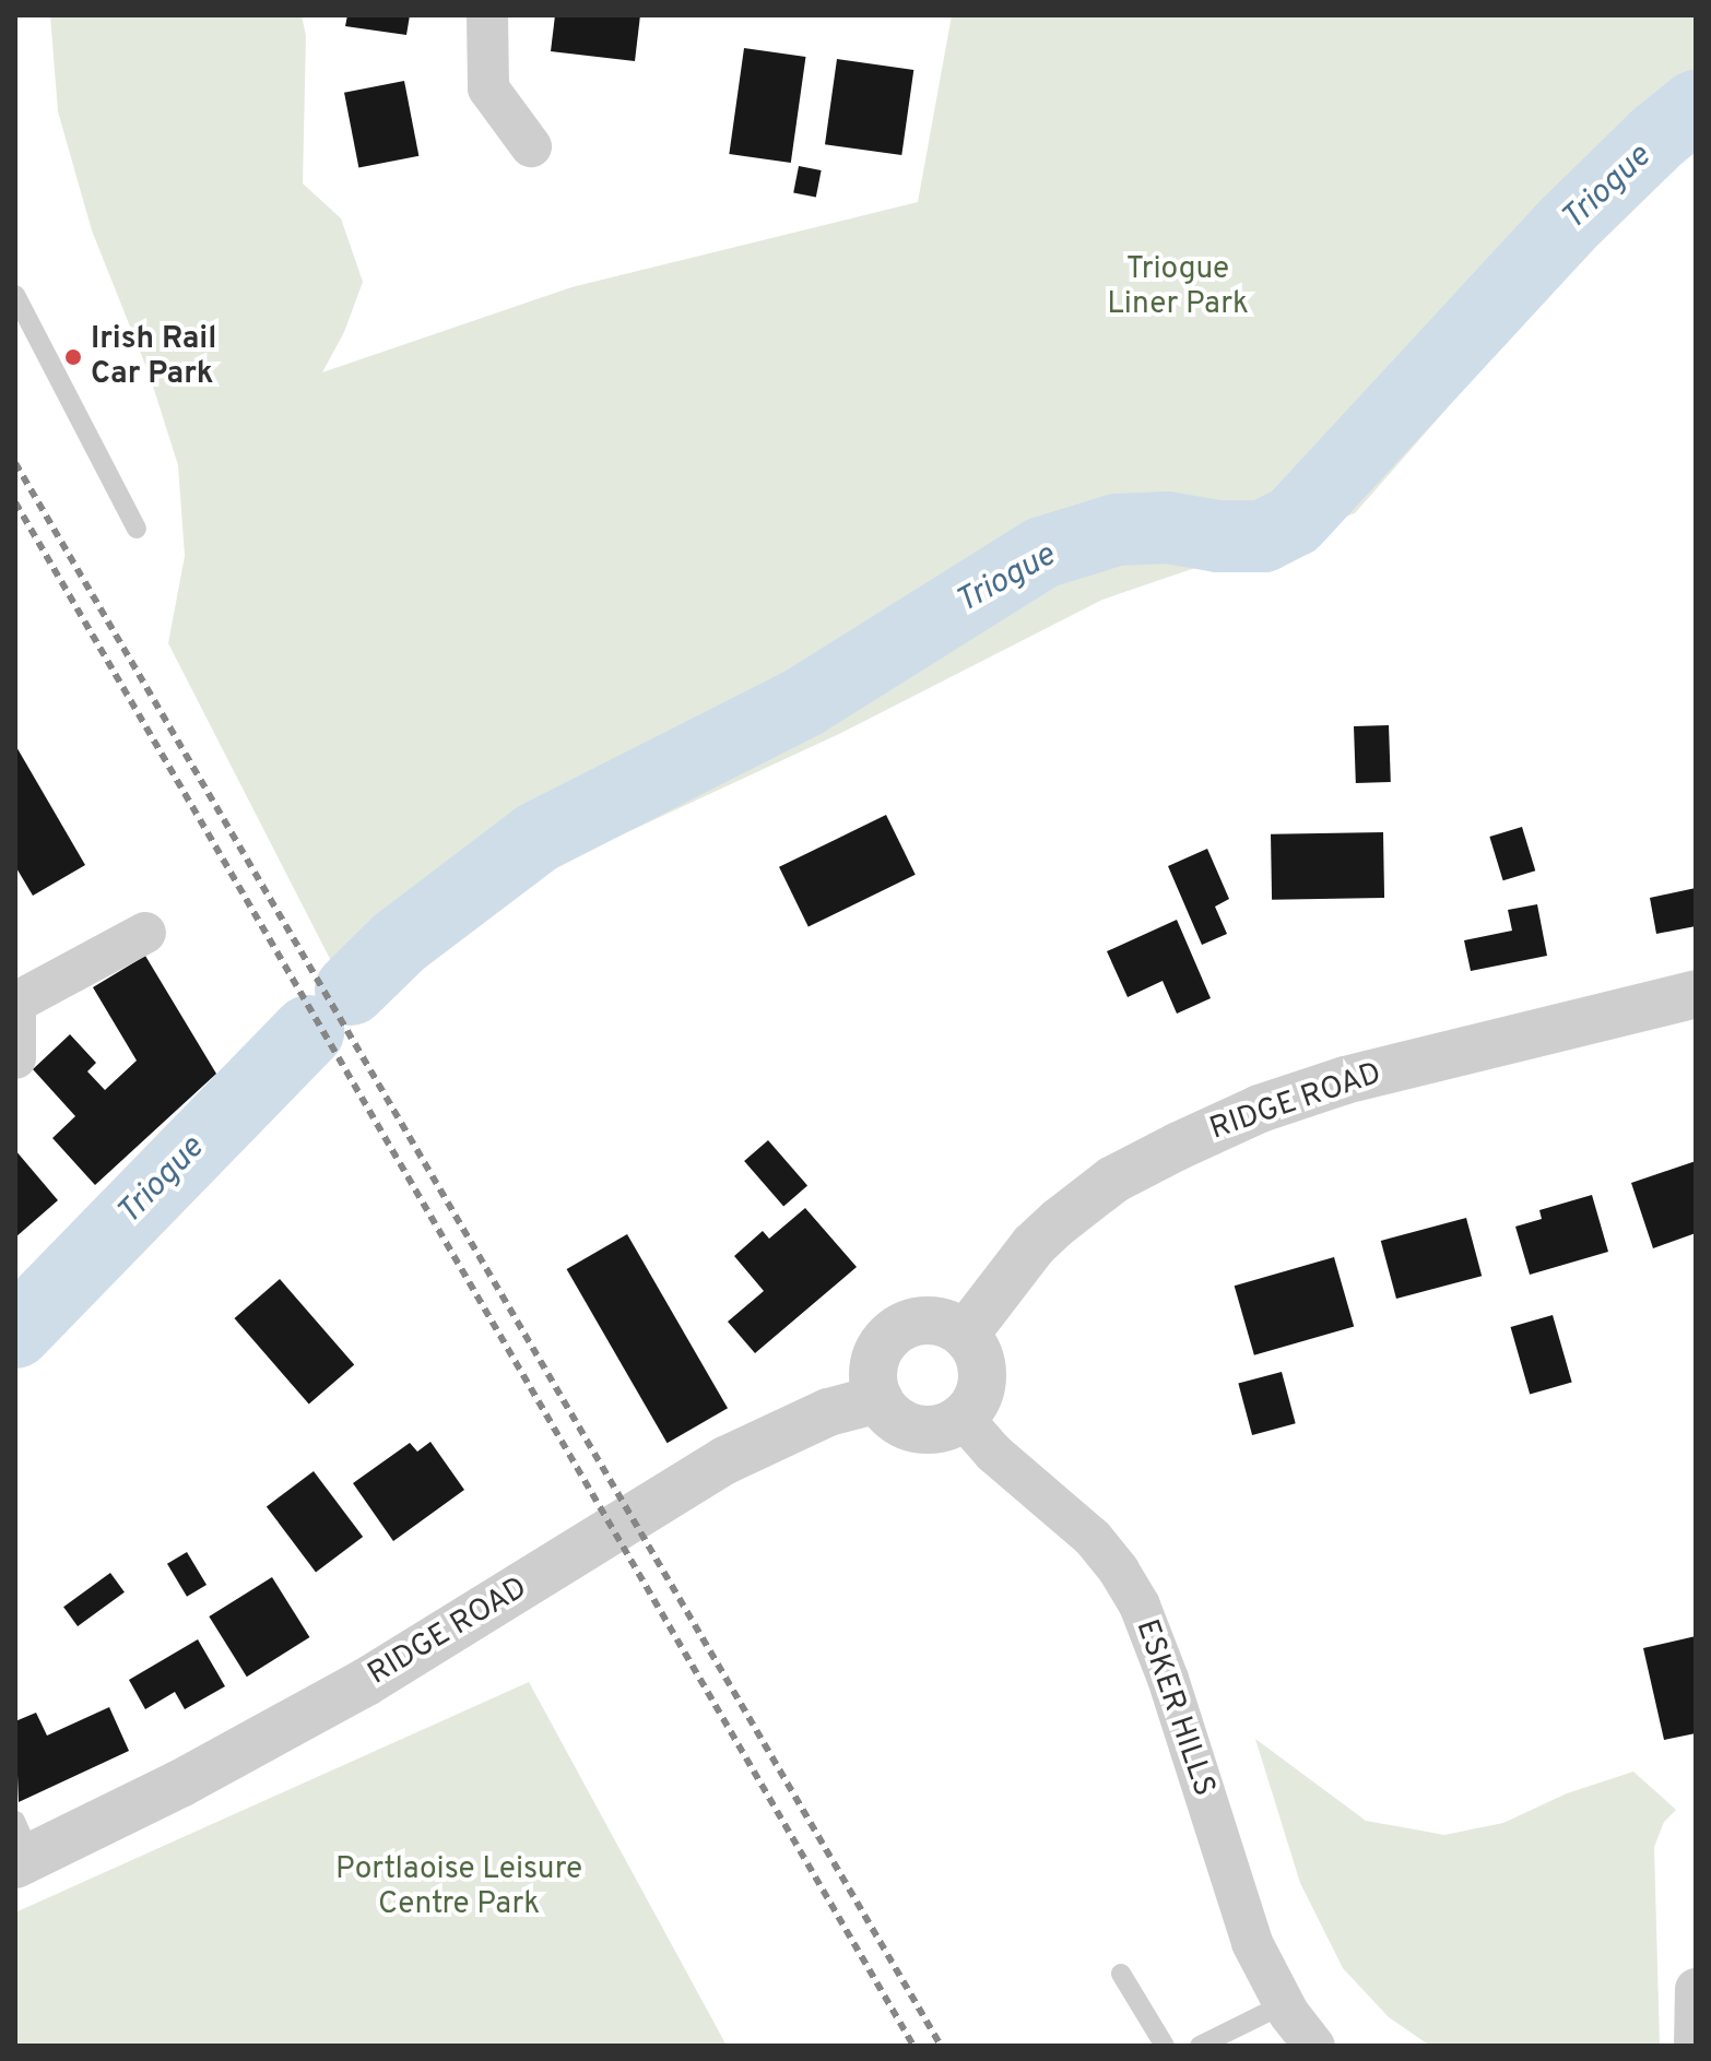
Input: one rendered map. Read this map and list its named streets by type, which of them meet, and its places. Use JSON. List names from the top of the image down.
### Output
{
  "streets": {
    "street": ["RIDGE ROAD", "ESKER HILLS"]
  },
  "crossings": [
    ["RIDGE ROAD", "ESKER HILLS"]
  ],
  "water": ["Triogue"],
  "parks": ["Triogue Liner Park", "Portlaoise Leisure Centre Park"],
  "places": ["Irish Rail Car Park"]
}
